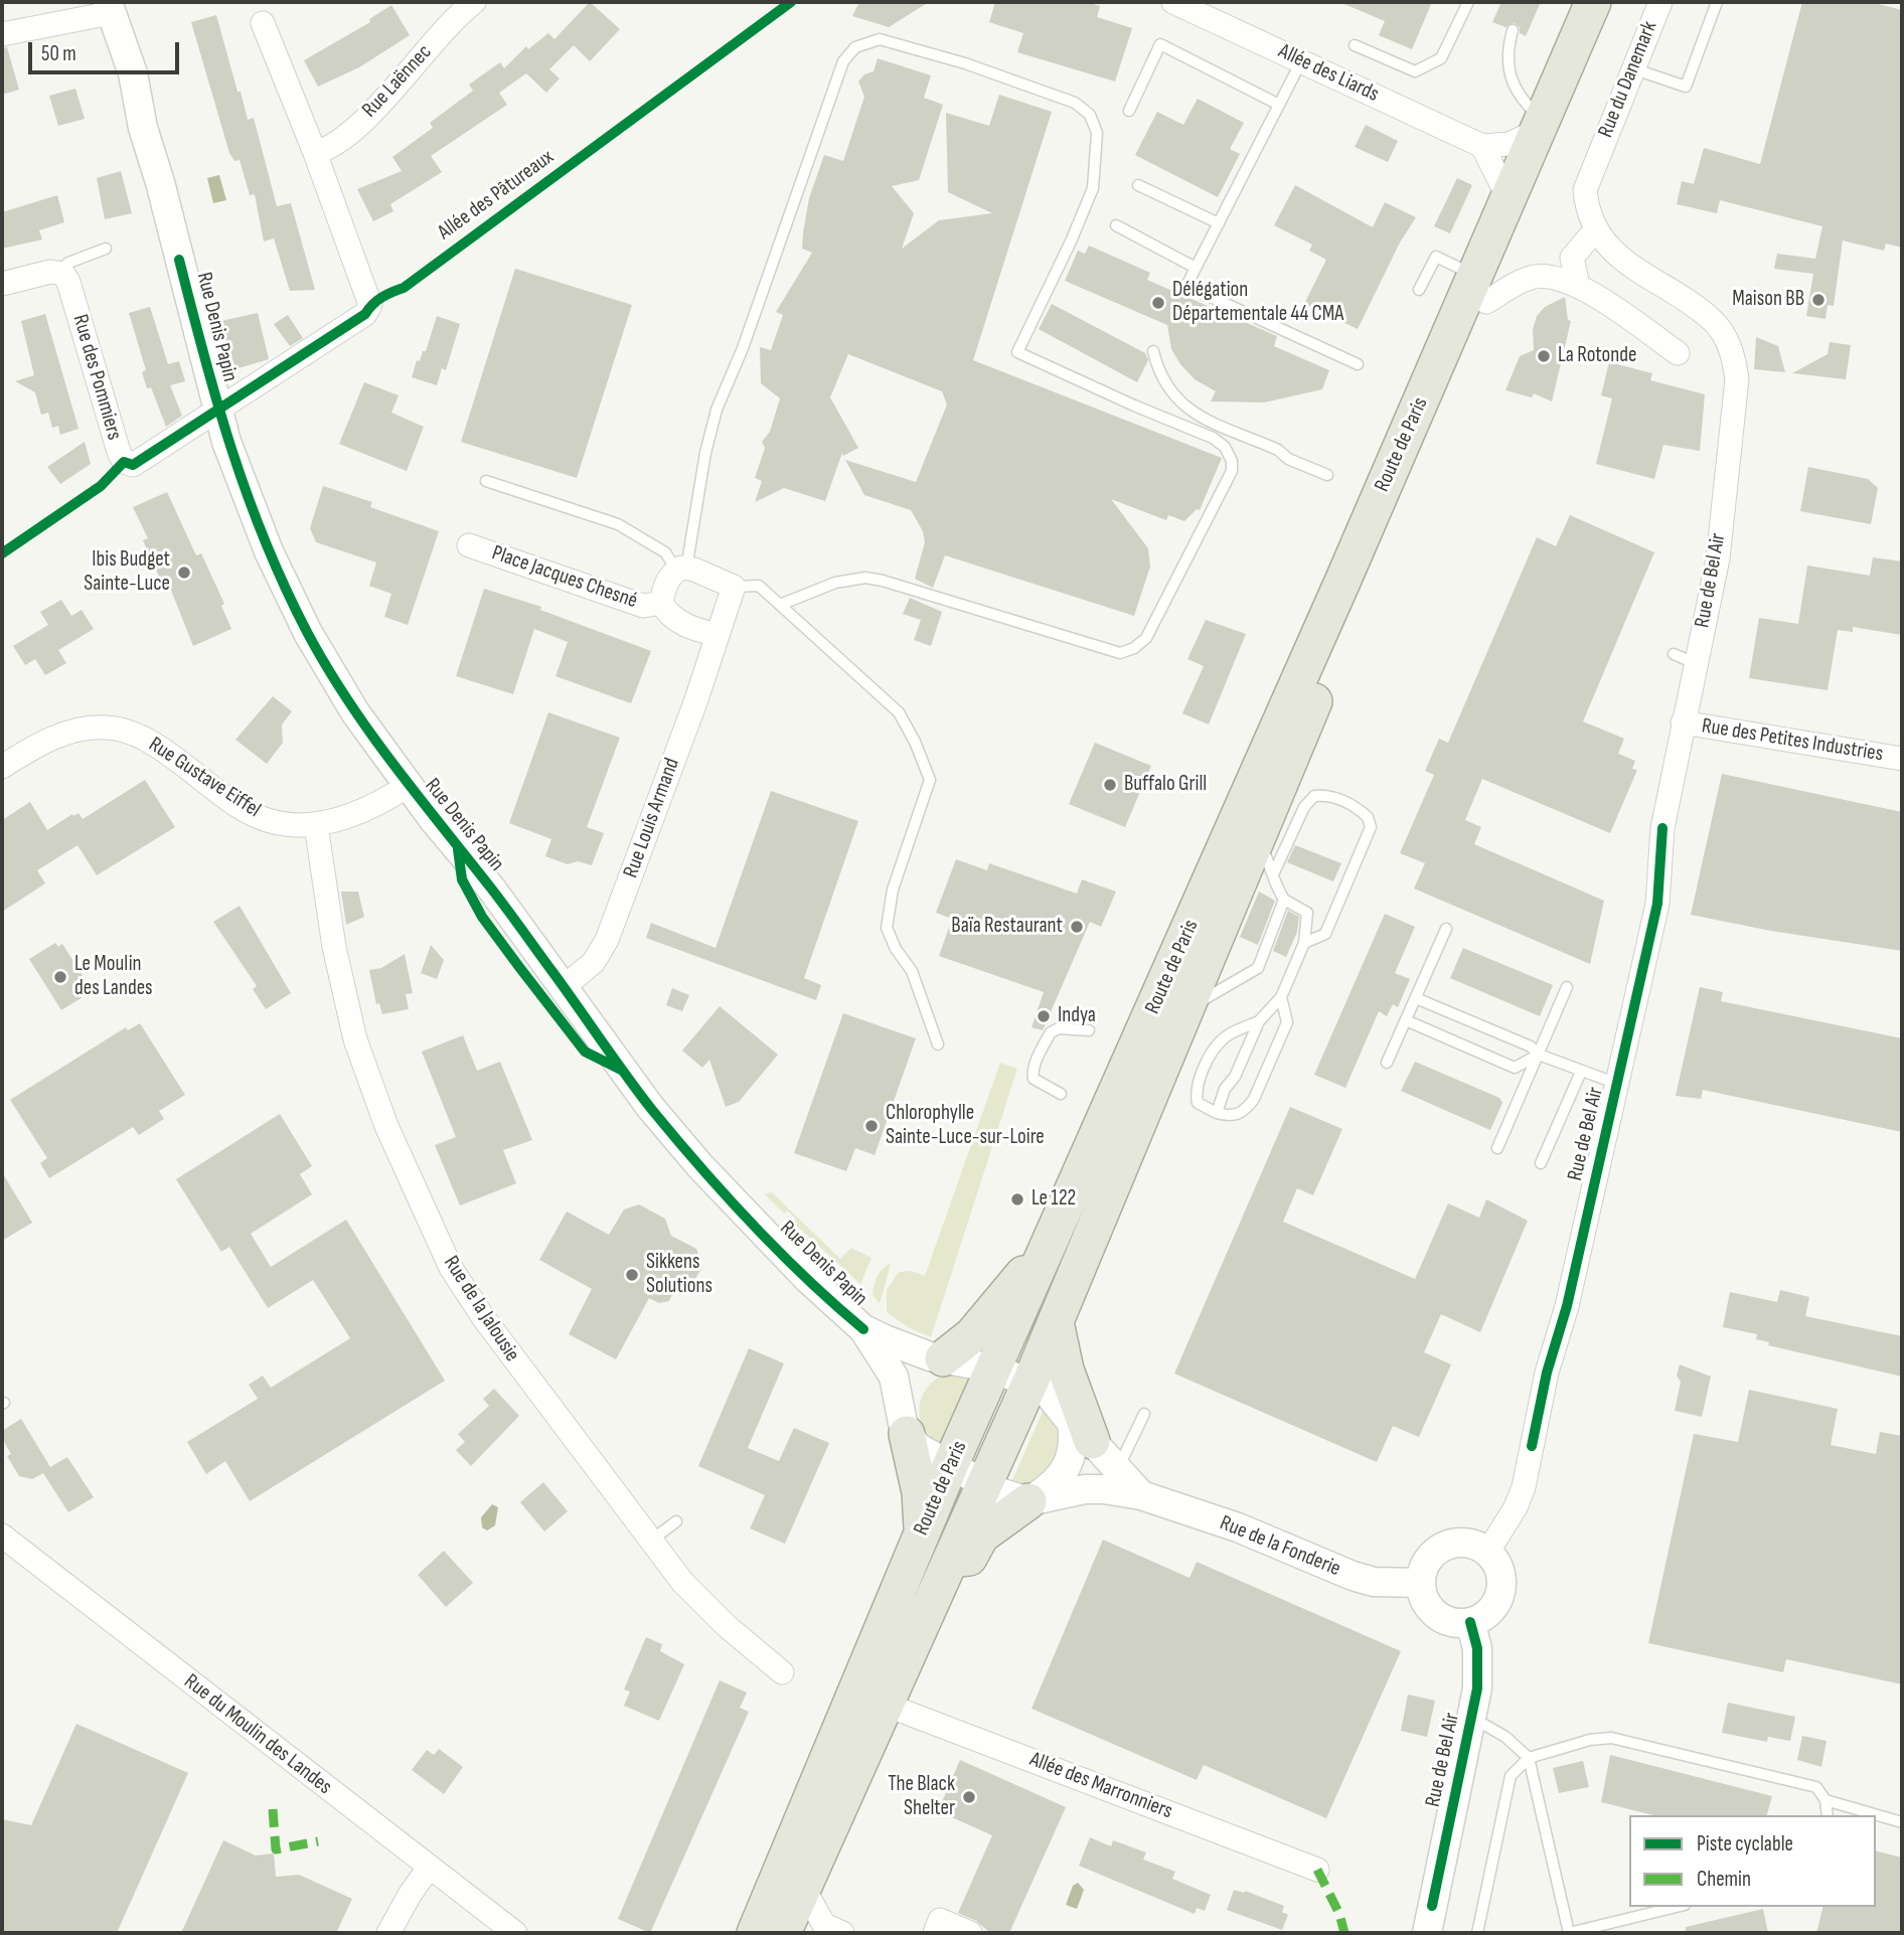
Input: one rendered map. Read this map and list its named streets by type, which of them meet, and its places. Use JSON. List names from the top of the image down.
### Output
{
  "streets": {
    "main road": ["Route de Paris"],
    "street": [
      "Allée des Liards",
      "Rue du Danemark",
      "Rue Laënnec",
      "Rue Denis Papin",
      "Rue des Pommiers",
      "Place Jacques Chesné",
      "Rue de Bel Air",
      "Rue des Petites Industries",
      "Rue Gustave Eiffel",
      "Rue Louis Armand",
      "Rue de la Jalousie",
      "Rue de la Fonderie",
      "Rue du Moulin des Landes",
      "Allée des Marronniers"
    ],
    "cycle path": ["Allée des Pâtureaux"]
  },
  "crossings": [
    ["Rue du Danemark", "Rue de Bel Air"],
    ["Rue Denis Papin", "Rue des Pommiers"],
    ["Rue Denis Papin", "Rue Gustave Eiffel"],
    ["Rue Denis Papin", "Rue Louis Armand"],
    ["Route de Paris", "Allée des Marronniers"],
    ["Place Jacques Chesné", "Rue Louis Armand"],
    ["Rue de Bel Air", "Rue des Petites Industries"],
    ["Rue de Bel Air", "Rue de la Fonderie"],
    ["Rue Gustave Eiffel", "Rue de la Jalousie"]
  ],
  "places": [
    "Maison BB",
    "Délégation Départementale 44 CMA",
    "La Rotonde",
    "Ibis Budget Sainte-Luce",
    "Buffalo Grill",
    "Baïa Restaurant",
    "Le Moulin des Landes",
    "Indya",
    "Chlorophylle Sainte-Luce-sur-Loire",
    "Le 122",
    "Sikkens Solutions",
    "The Black Shelter"
  ],
  "legend": ["Piste cyclable", "Chemin"],
  "scale_bar": "50 m"
}
